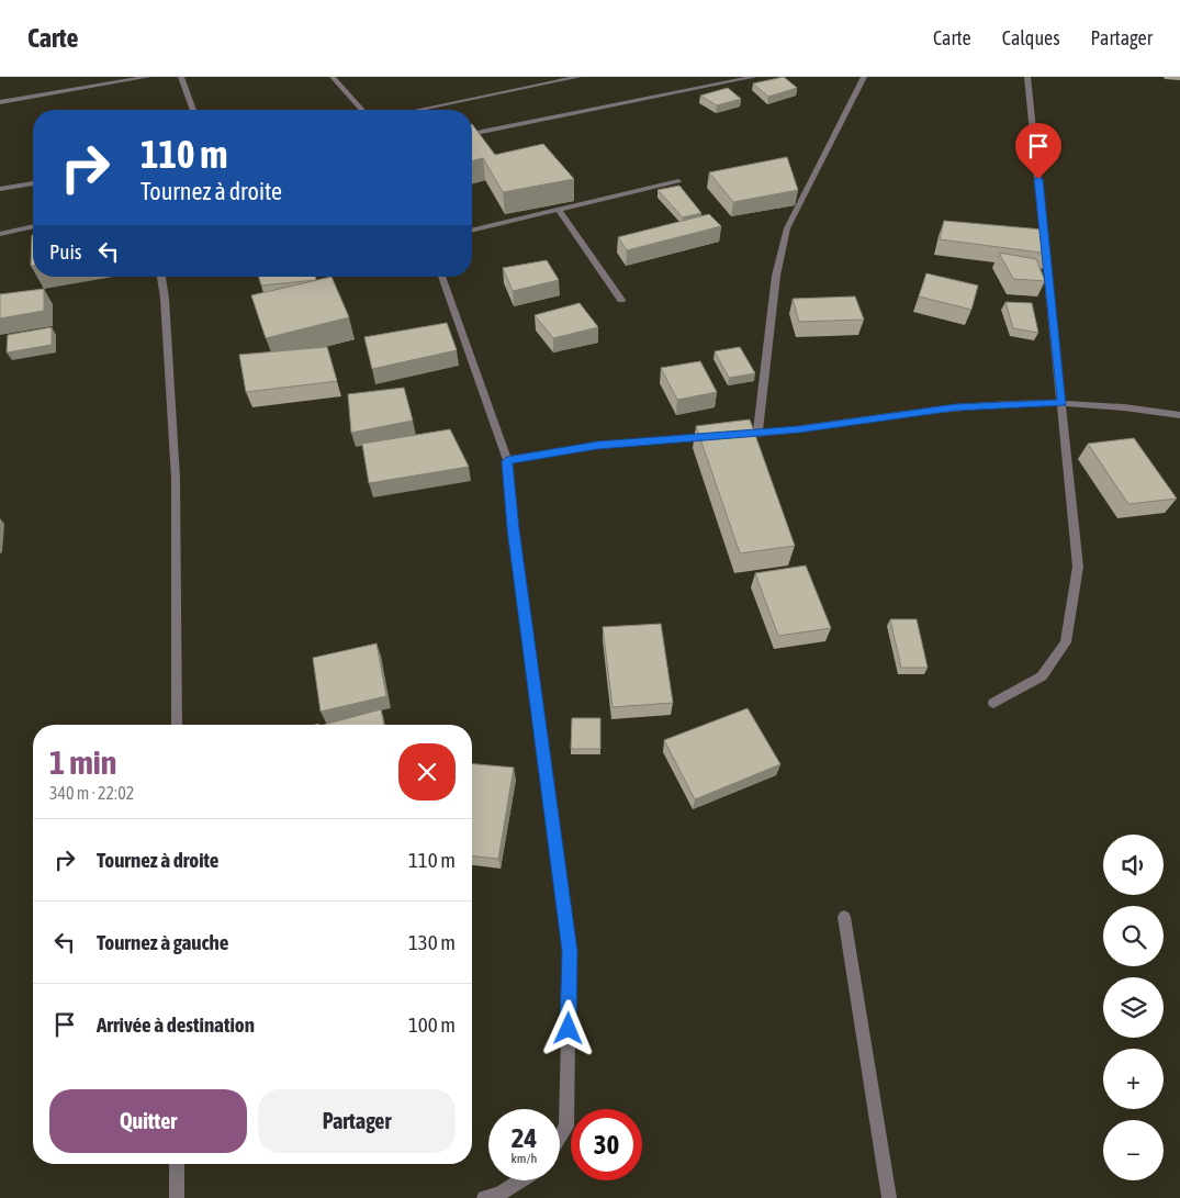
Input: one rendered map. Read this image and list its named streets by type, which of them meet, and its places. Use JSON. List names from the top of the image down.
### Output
{
  "page": {
    "header": "Carte",
    "nav": ["Carte", "Calques", "Partager"],
    "turn": ["110 m", "Tournez à droite"],
    "then": "Puis",
    "heading": ["1 min", "340 m · 22:02"],
    "list": [
      {
        "name": "Tournez à droite",
        "value": "110 m"
      },
      {
        "name": "Tournez à gauche",
        "value": "130 m"
      },
      {
        "name": "Arrivée à destination",
        "value": "100 m"
      }
    ],
    "map_buttons": ["+", "−"],
    "buttons": ["Quitter", "Partager"],
    "speed": "24 km/h",
    "limit": "30"
  }
}
